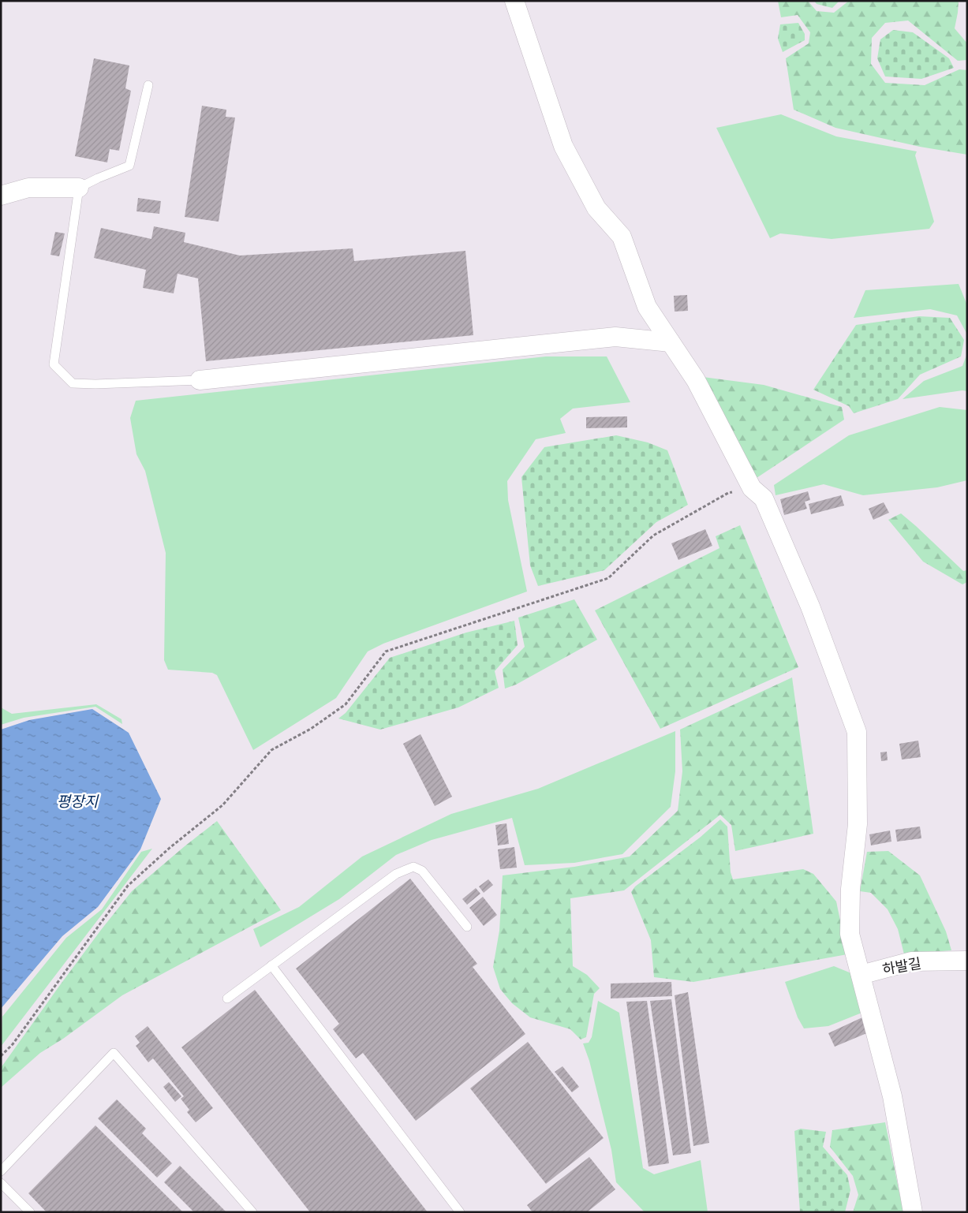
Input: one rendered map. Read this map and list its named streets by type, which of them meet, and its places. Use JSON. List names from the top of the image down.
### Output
{
  "streets": {
    "street": ["하발길"]
  },
  "water": ["평장지"]
}
